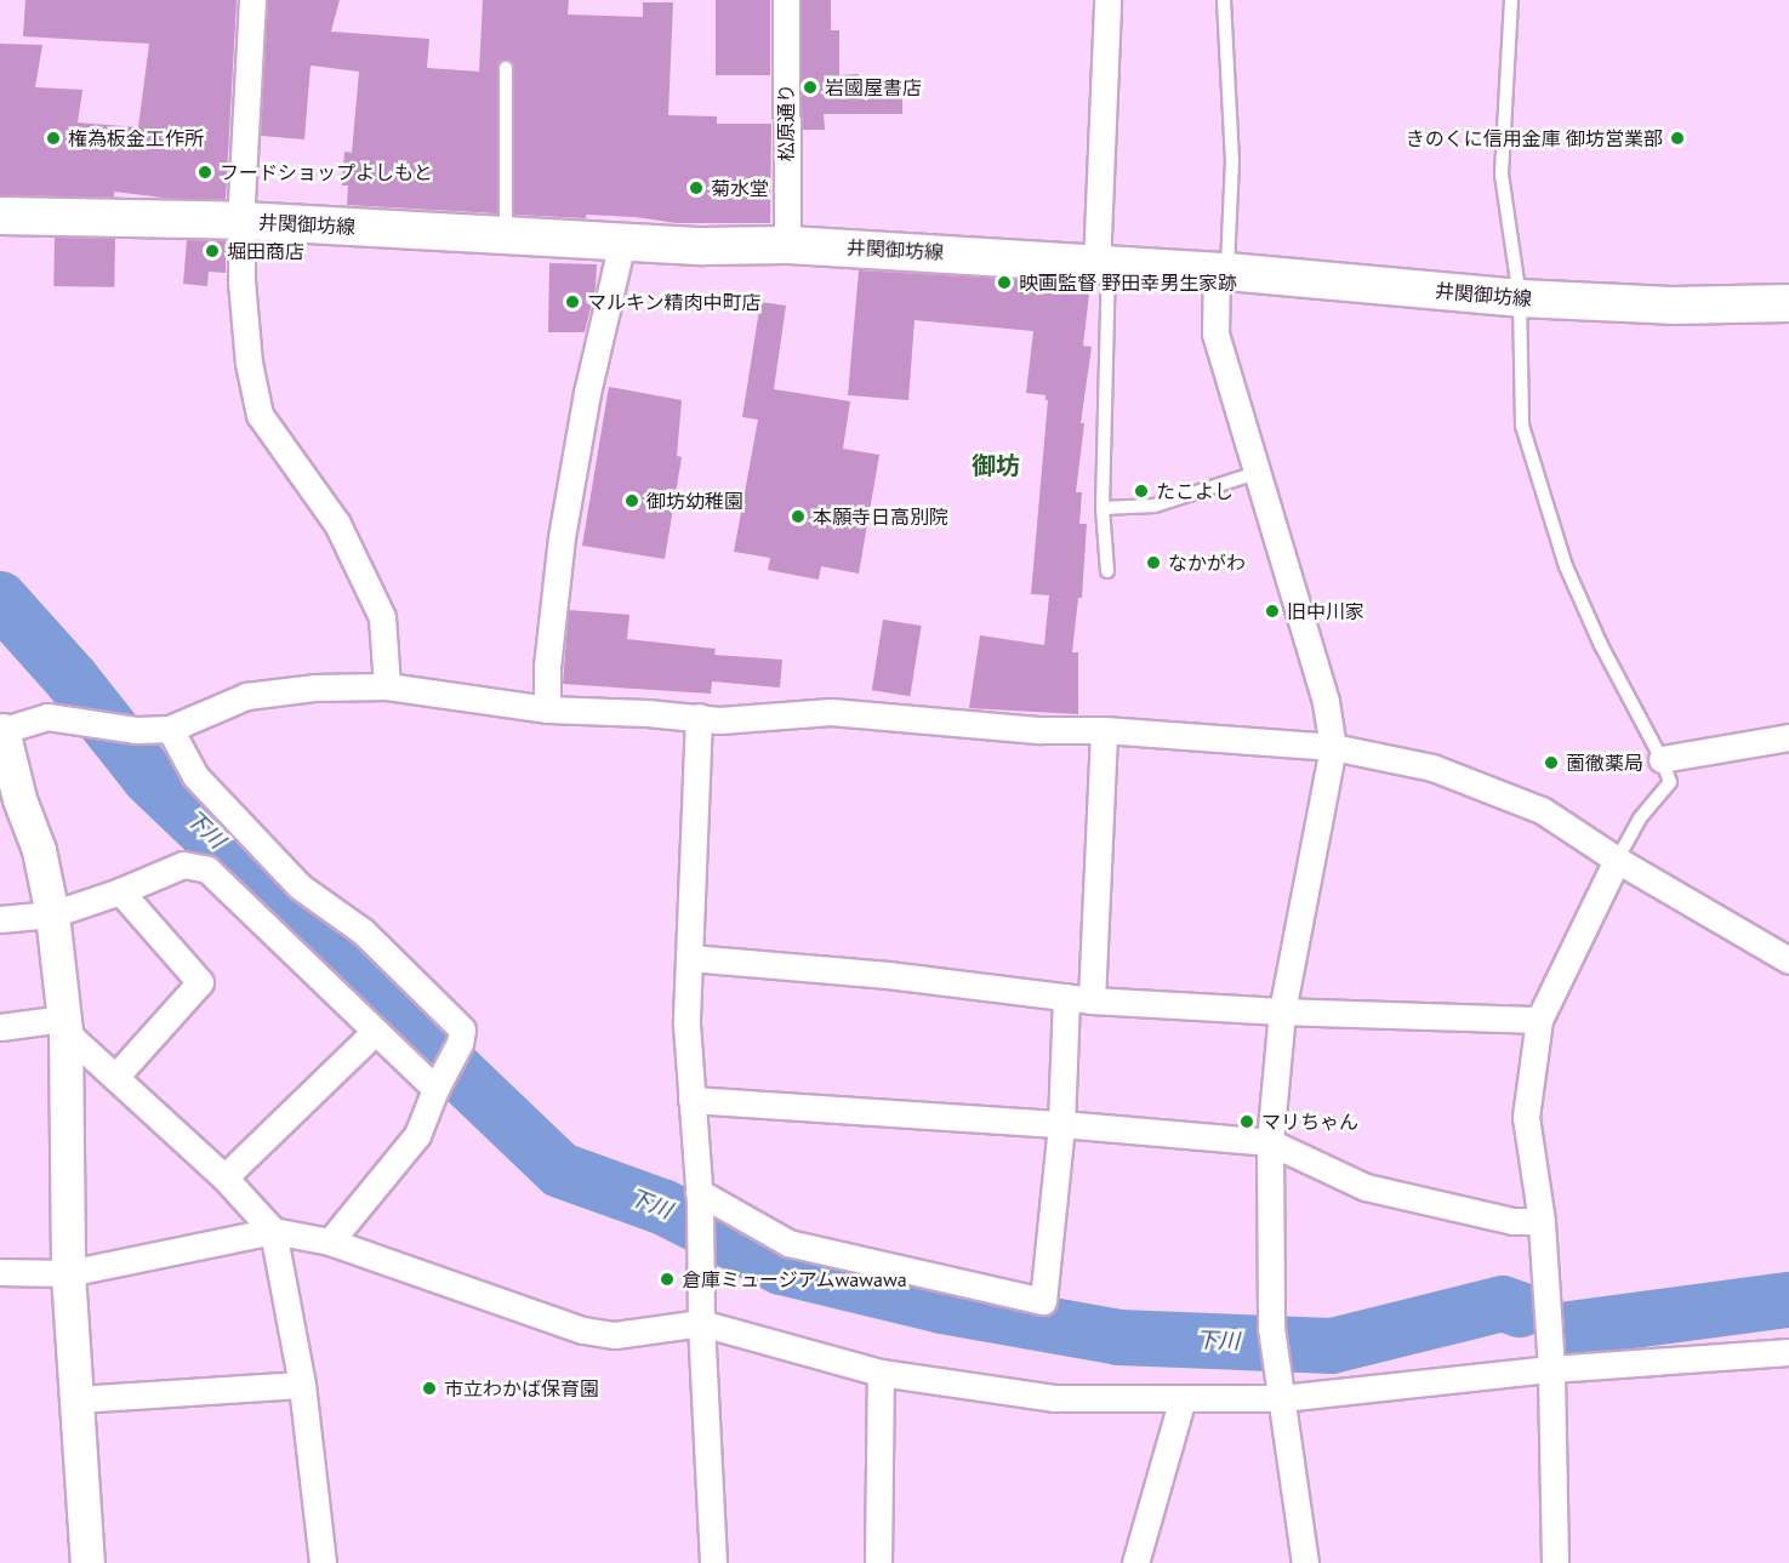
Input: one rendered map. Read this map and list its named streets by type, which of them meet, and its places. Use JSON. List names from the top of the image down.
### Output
{
  "streets": {
    "main road": ["井関御坊線"],
    "street": ["松原通り"]
  },
  "crossings": [
    ["松原通り", "井関御坊線"]
  ],
  "districts": ["御坊"],
  "water": ["下川"],
  "places": [
    "岩國屋書店",
    "権為板金工作所",
    "きのくに信用金庫 御坊営業部",
    "フードショップよしもと",
    "菊水堂",
    "堀田商店",
    "映画監督 野田幸男生家跡",
    "マルキン精肉中町店",
    "たこよし",
    "御坊幼稚園",
    "本願寺日高別院",
    "なかがわ",
    "旧中川家",
    "薗徹薬局",
    "マリちゃん",
    "倉庫ミュージアムwawawa",
    "市立わかば保育園"
  ]
}
